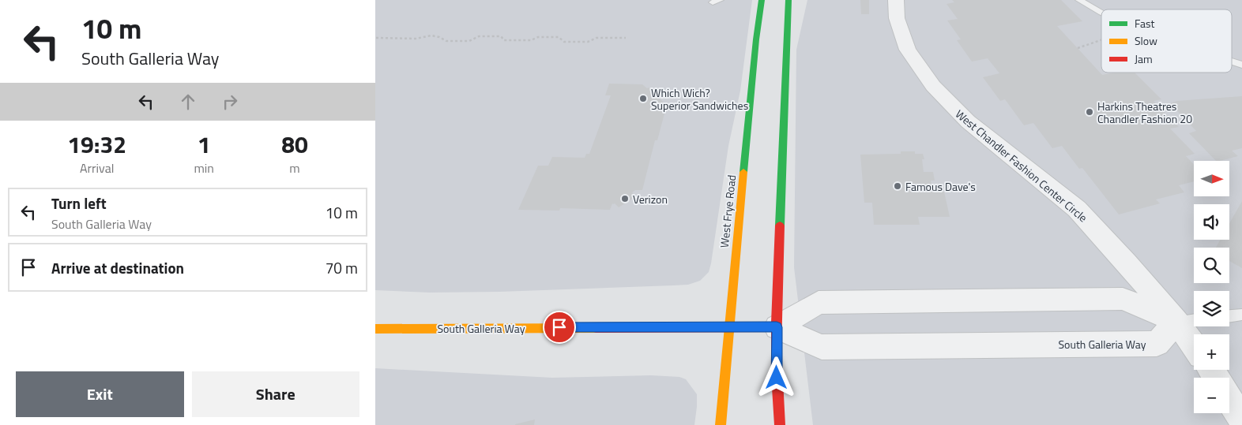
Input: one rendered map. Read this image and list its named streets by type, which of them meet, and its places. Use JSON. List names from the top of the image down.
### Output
{
  "streets": {
    "street": ["West Chandler Fashion Center Circle", "West Frye Road", "South Galleria Way"]
  },
  "crossings": [
    ["West Chandler Fashion Center Circle", "South Galleria Way"],
    ["West Frye Road", "South Galleria Way"]
  ],
  "places": [
    "Which Wich? Superior Sandwiches",
    "Harkins Theatres Chandler Fashion 20",
    "Famous Dave's",
    "Verizon"
  ],
  "legend": ["Fast", "Slow", "Jam"],
  "north": "right",
  "page": {
    "turn": ["10 m", "South Galleria Way"],
    "eta": [
      "19:32",
      "Arrival",
      "1",
      "min",
      "80",
      "m"
    ],
    "map_buttons": ["+", "−"],
    "list": [
      {
        "name": "Turn left",
        "note": "South Galleria Way",
        "value": "10 m"
      },
      {
        "name": "Arrive at destination",
        "value": "70 m"
      }
    ],
    "buttons": ["Exit", "Share"]
  }
}
